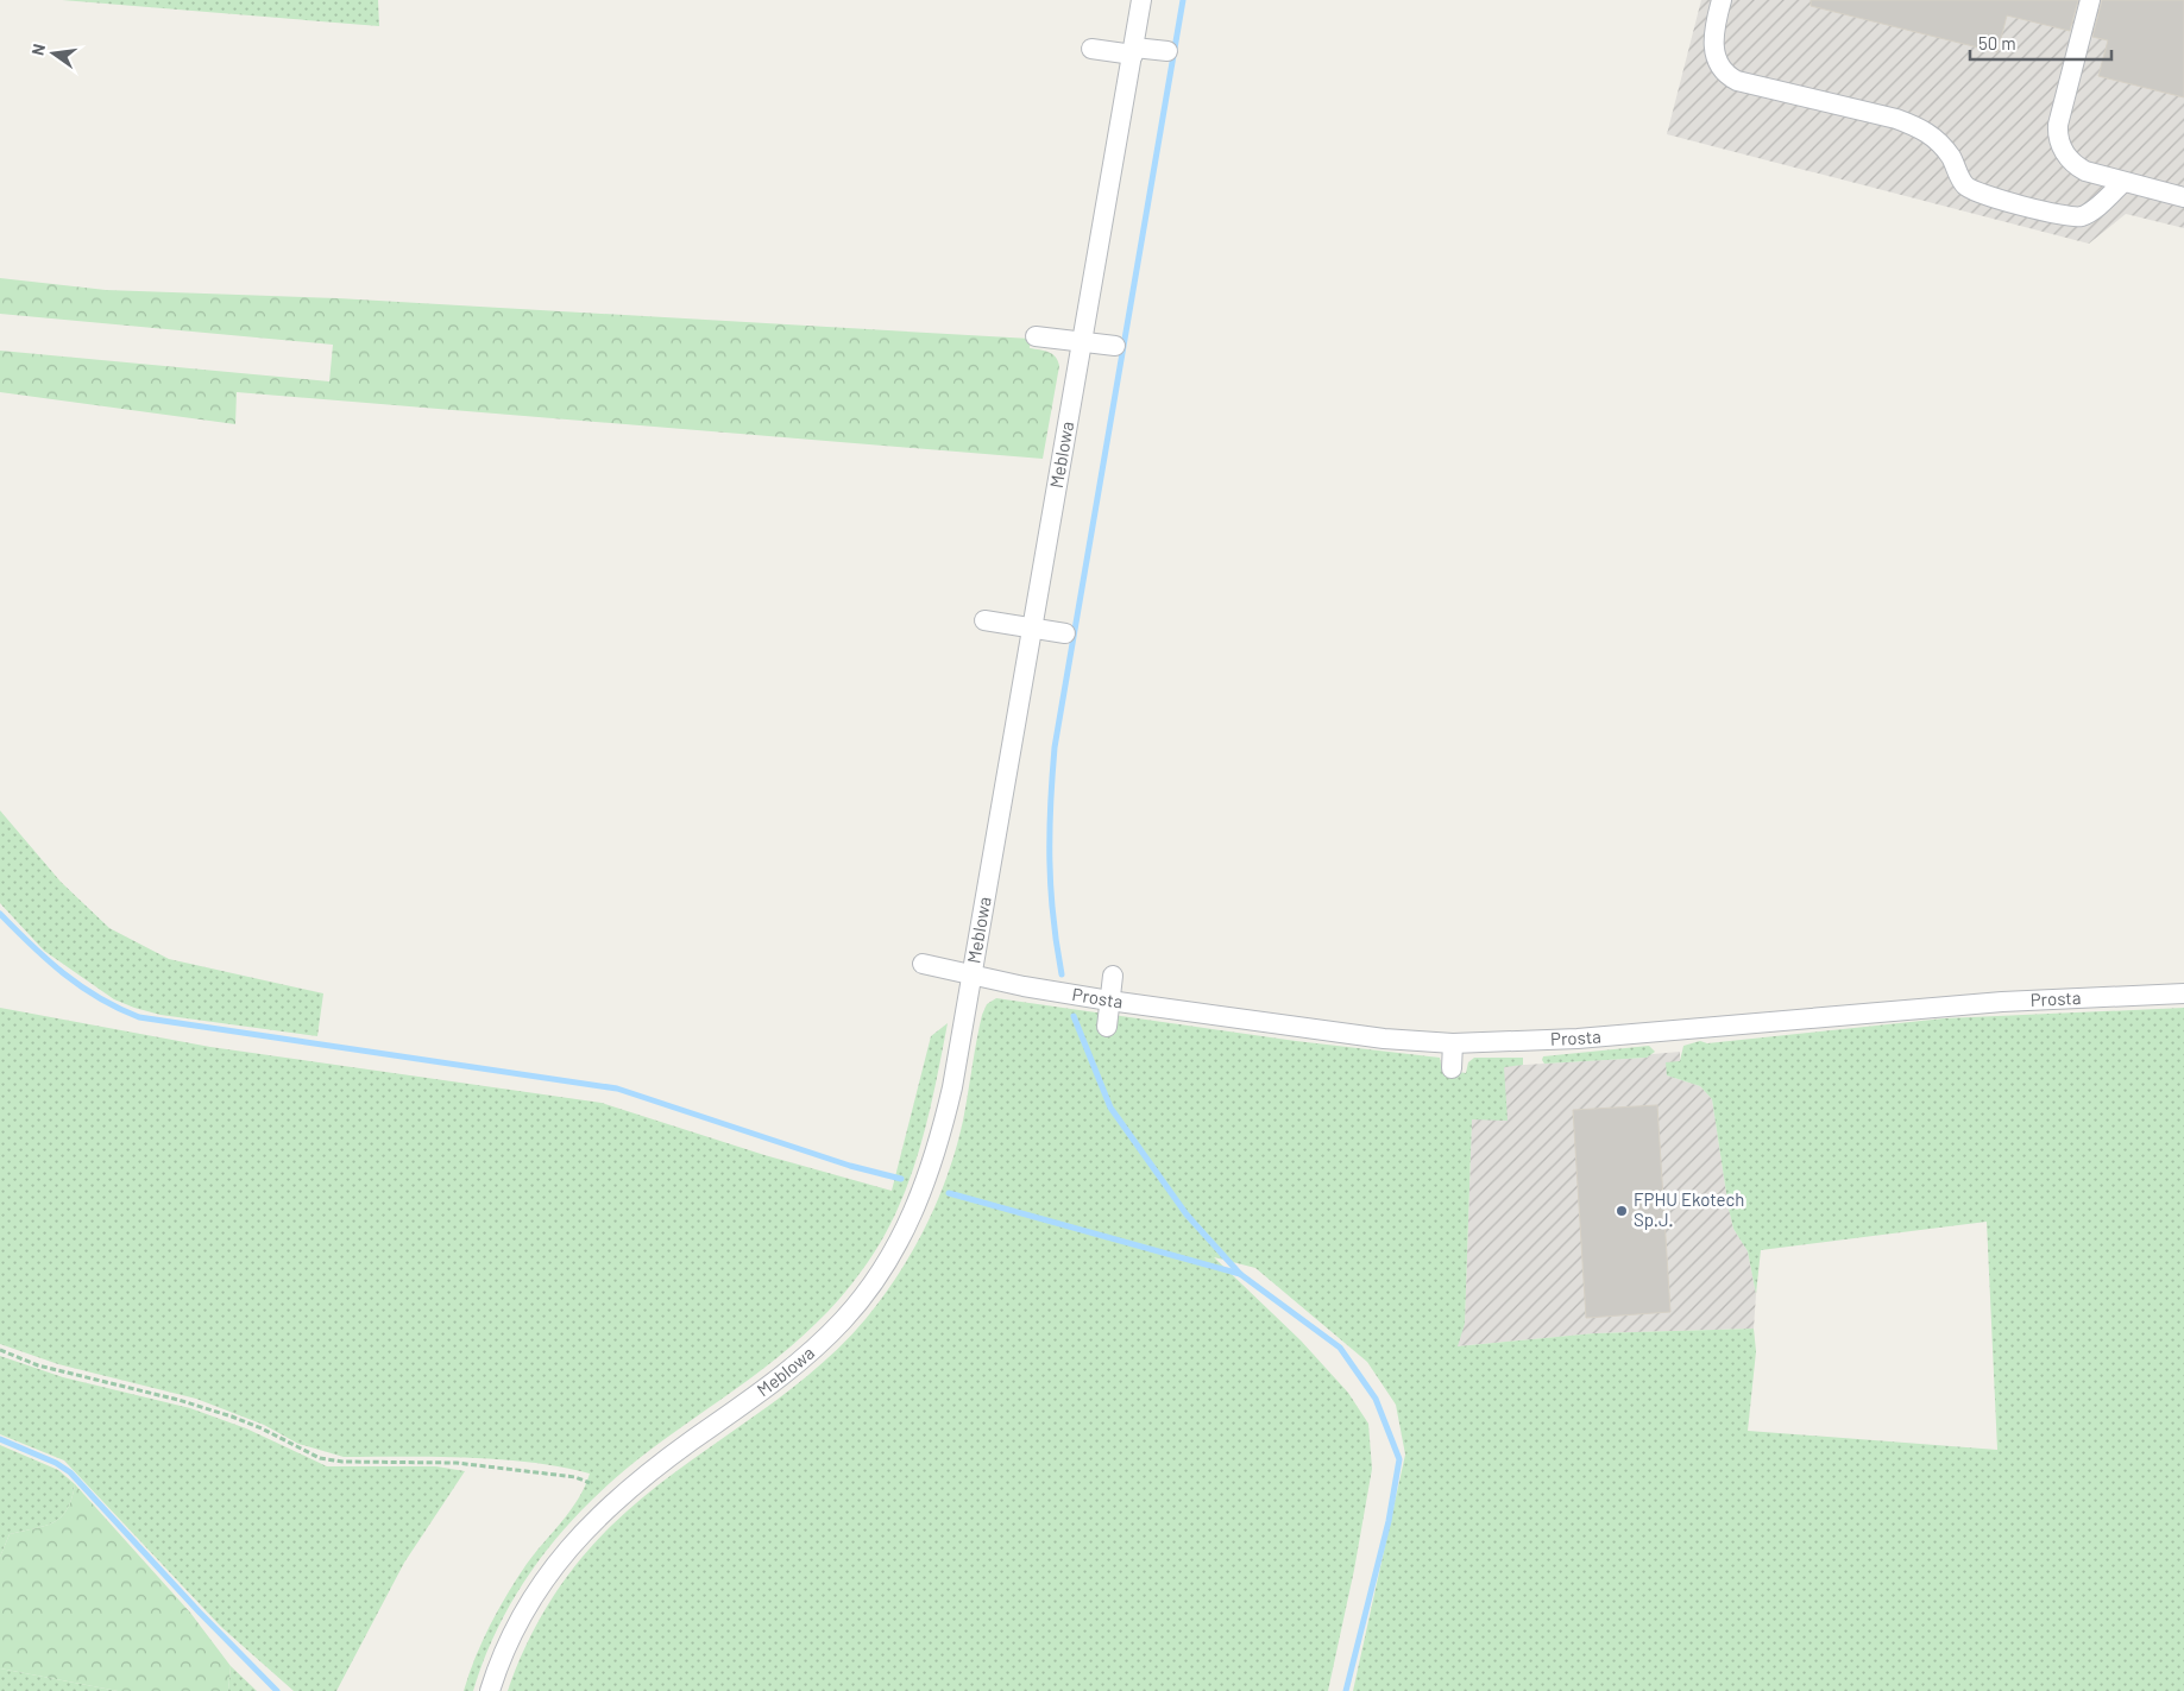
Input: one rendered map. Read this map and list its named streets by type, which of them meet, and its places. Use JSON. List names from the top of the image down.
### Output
{
  "streets": {
    "street": ["Meblowa", "Prosta"]
  },
  "crossings": [
    ["Meblowa", "Prosta"]
  ],
  "places": ["FPHU Ekotech Sp.J."],
  "scale_bar": "50 m",
  "north": "left"
}
